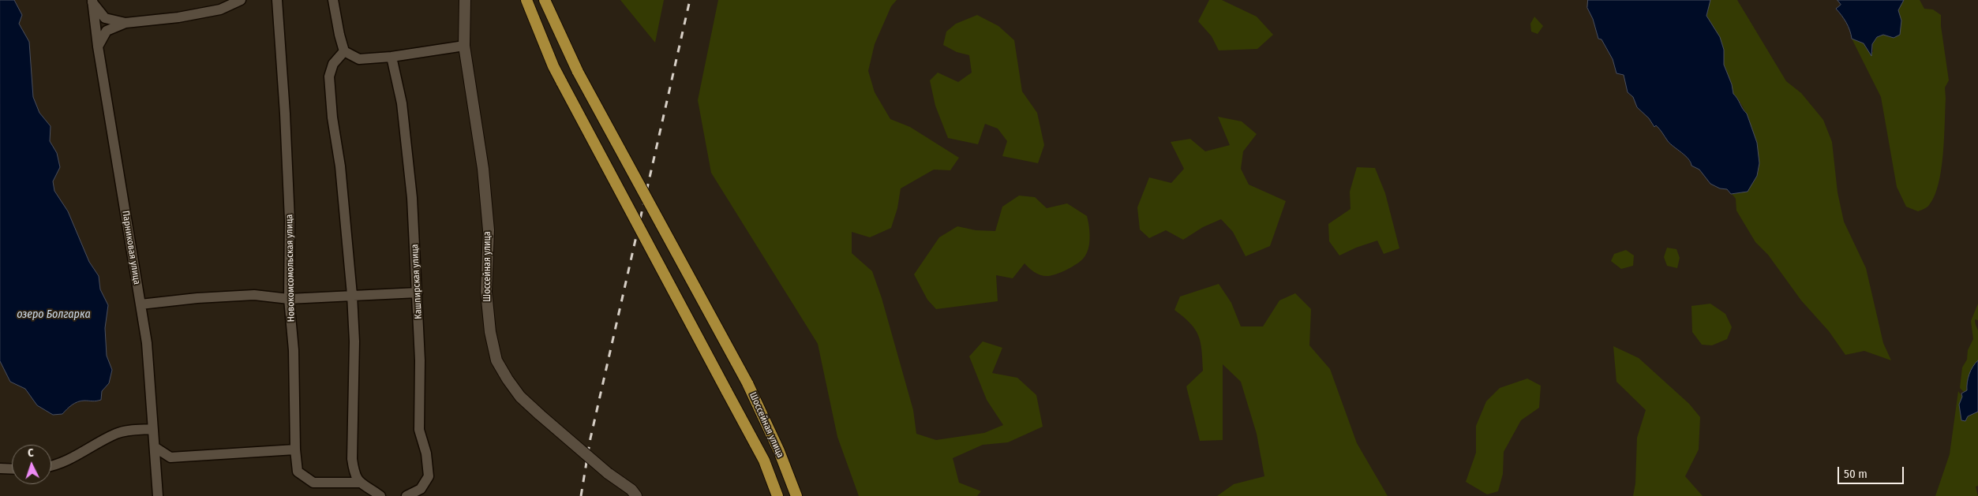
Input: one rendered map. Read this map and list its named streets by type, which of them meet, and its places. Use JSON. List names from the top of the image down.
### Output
{
  "streets": {
    "main road": ["Шоссейная улица"],
    "street": ["Парниковая улица", "Новокомсомольская улица", "Кашпирская улица"]
  },
  "water": ["озеро Болгарка"],
  "scale_bar": "50 m",
  "north": "top"
}
